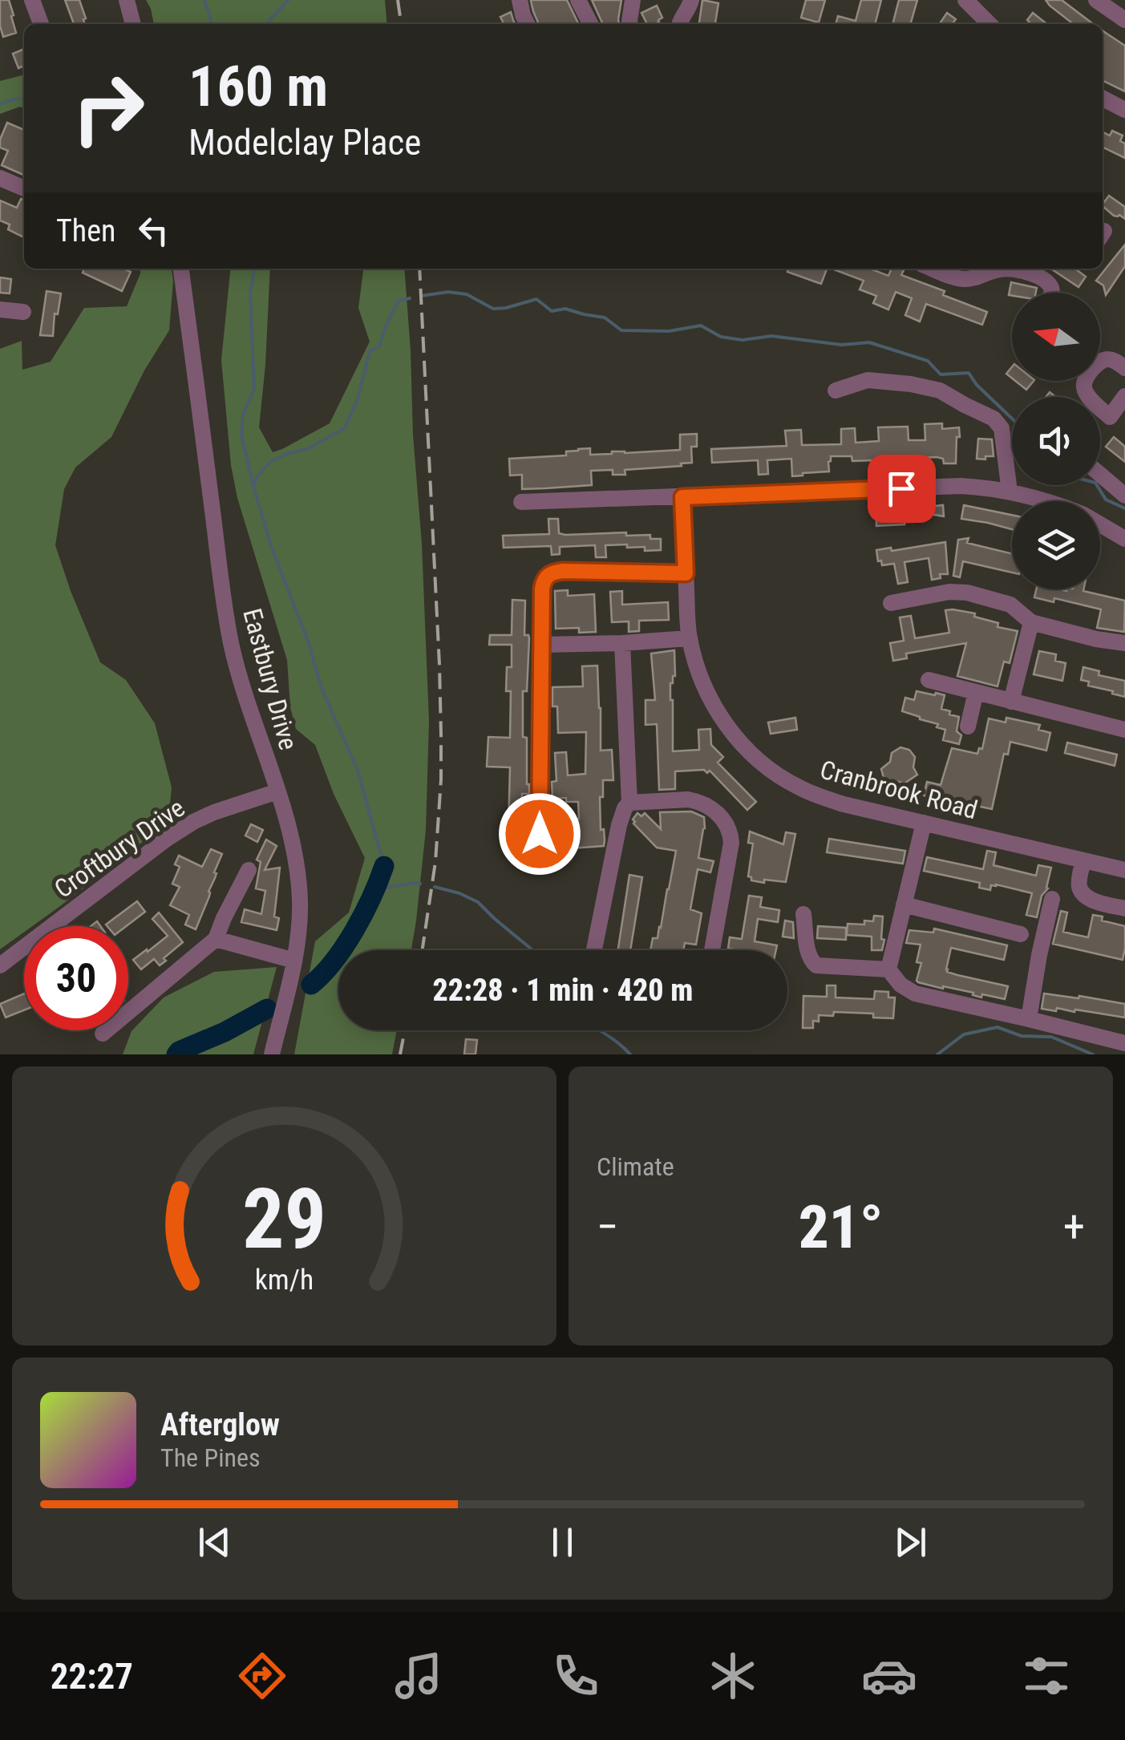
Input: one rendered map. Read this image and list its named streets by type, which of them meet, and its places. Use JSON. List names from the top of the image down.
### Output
{
  "streets": {
    "street": ["Eastbury Drive", "Cranbrook Road", "Croftbury Drive"]
  },
  "crossings": [
    ["Eastbury Drive", "Croftbury Drive"]
  ],
  "north": "left",
  "page": {
    "turn": ["160 m", "Modelclay Place"],
    "then": "Then",
    "limit": "30",
    "trip": "22:28 · 1 min · 420 m",
    "tile": "Climate",
    "heat": ["−", "21°", "+"],
    "song": ["Afterglow", "The Pines"],
    "tabs": "22:27",
    "gauge": ["29", "km/h"]
  }
}
